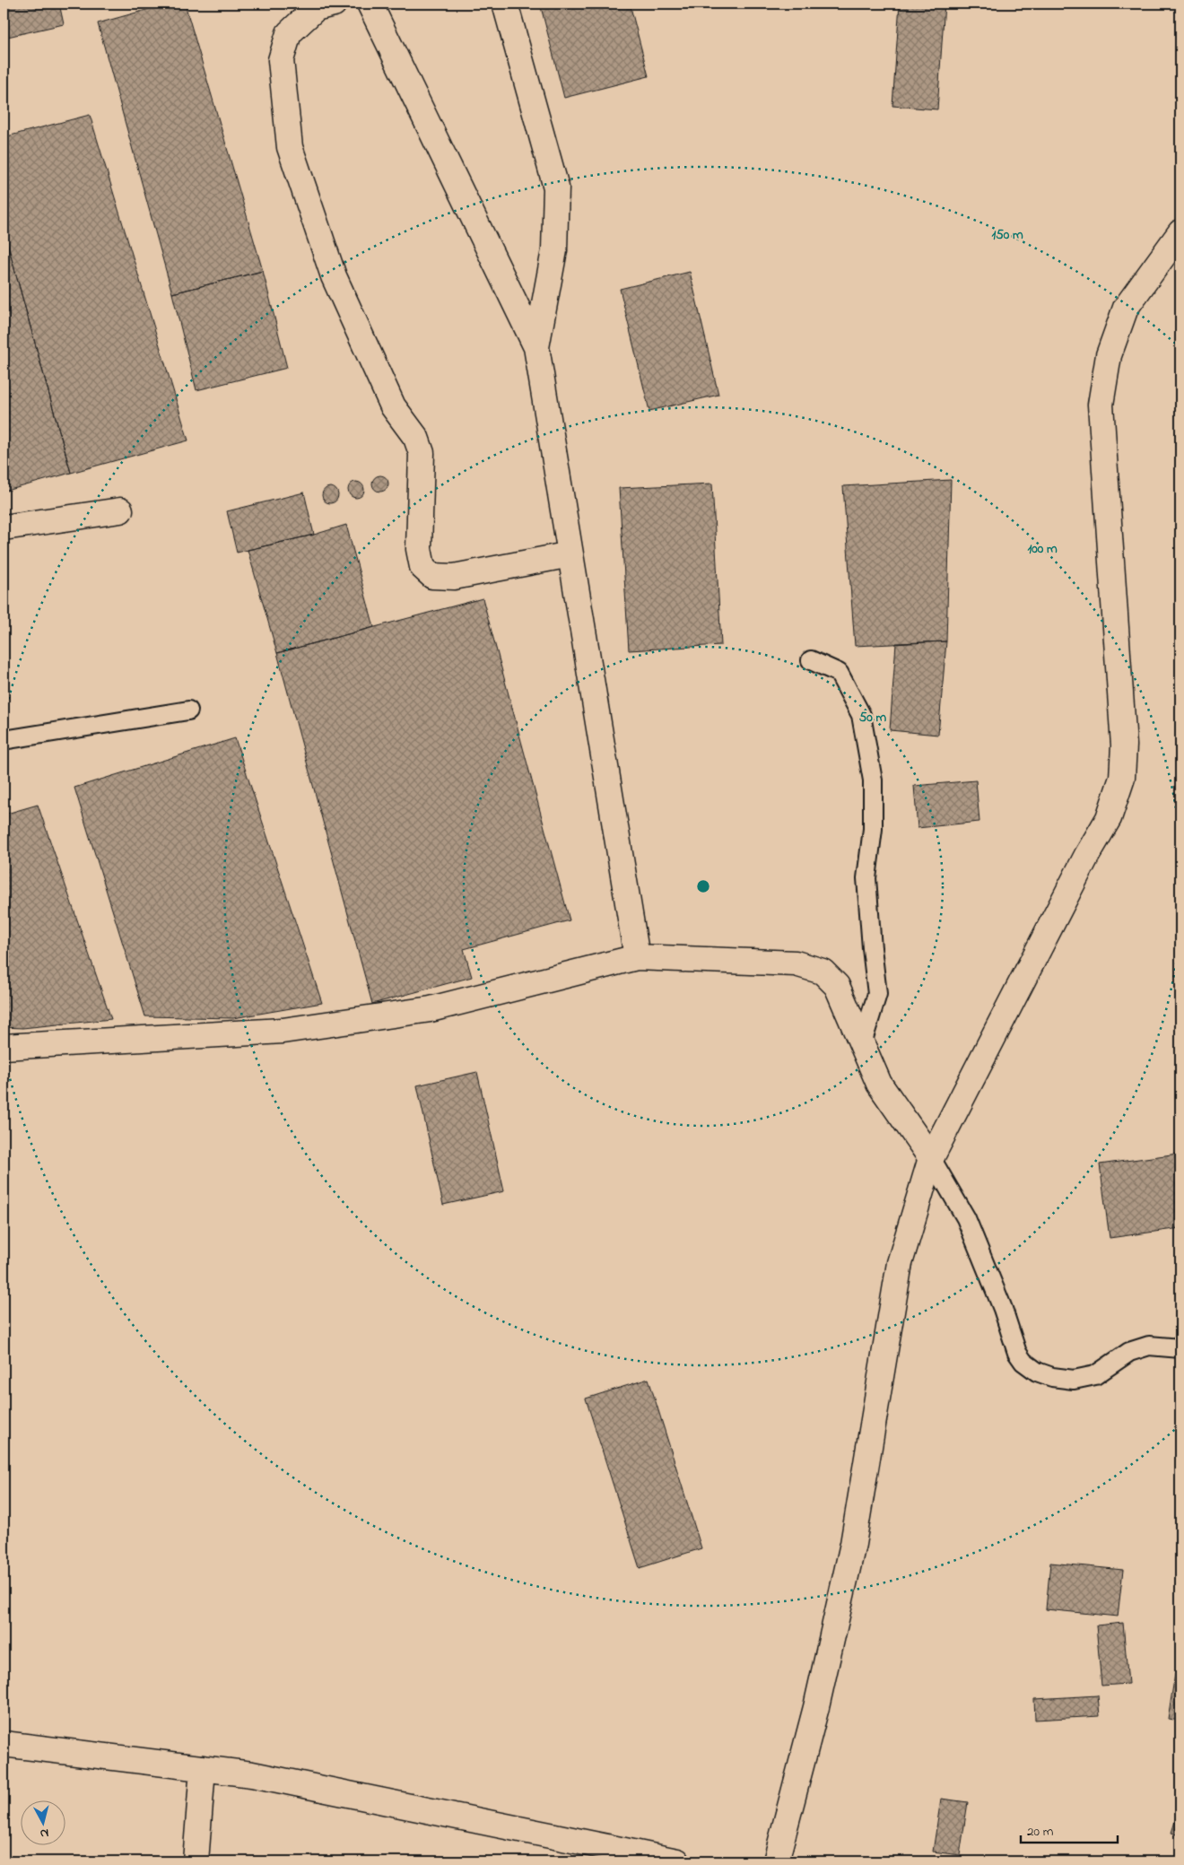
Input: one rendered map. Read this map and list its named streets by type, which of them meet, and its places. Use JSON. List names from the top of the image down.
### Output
{
  "scale_bar": "20 m",
  "north": "bottom",
  "rings": ["150 m", "100 m", "50 m"]
}
